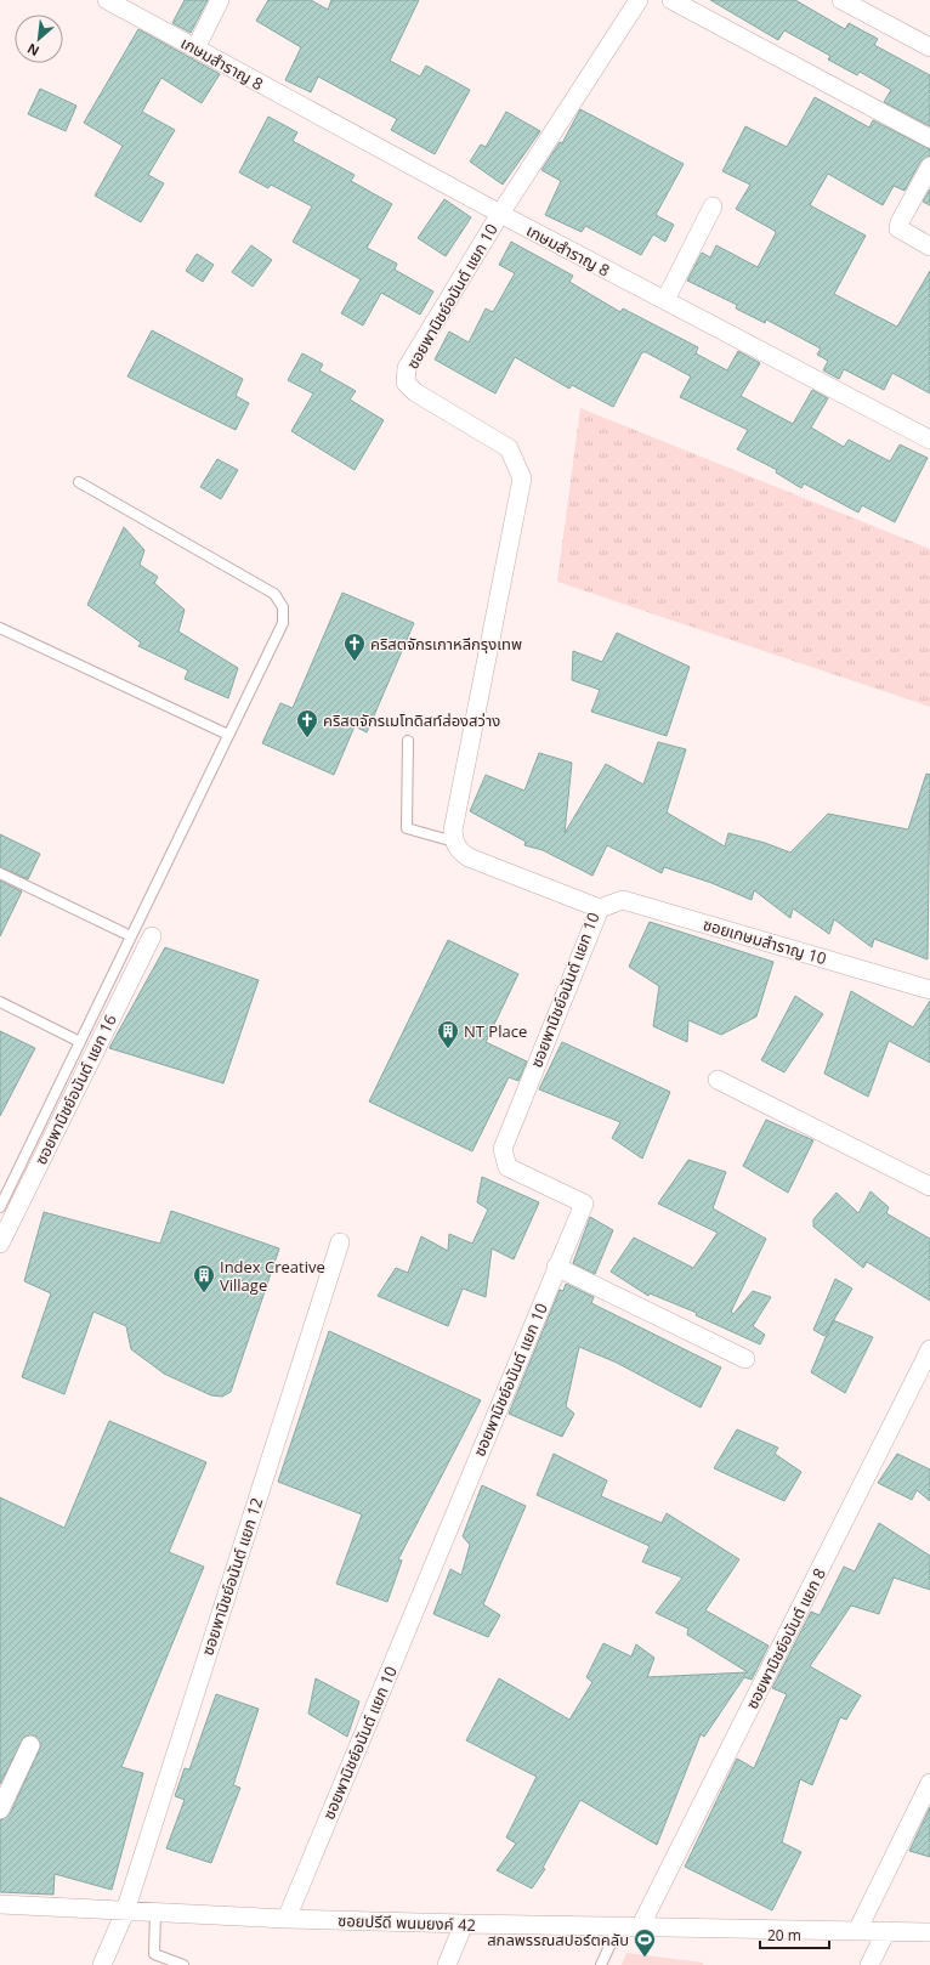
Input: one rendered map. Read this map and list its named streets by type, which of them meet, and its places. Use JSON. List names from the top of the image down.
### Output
{
  "streets": {
    "street": [
      "เกษมสำราญ 8",
      "ซอยพานิชย์อนันต์ แยก 10",
      "ซอยเกษมสำราญ 10",
      "ซอยพานิชย์อนันต์ แยก 16",
      "ซอยพานิชย์อนันต์ แยก 12",
      "ซอยพานิชย์อนันต์ แยก 8",
      "ซอยปรีดี พนมยงค์ 42"
    ]
  },
  "crossings": [
    ["เกษมสำราญ 8", "ซอยพานิชย์อนันต์ แยก 10"],
    ["ซอยพานิชย์อนันต์ แยก 10", "ซอยเกษมสำราญ 10"],
    ["ซอยพานิชย์อนันต์ แยก 10", "ซอยปรีดี พนมยงค์ 42"],
    ["ซอยพานิชย์อนันต์ แยก 12", "ซอยปรีดี พนมยงค์ 42"],
    ["ซอยพานิชย์อนันต์ แยก 8", "ซอยปรีดี พนมยงค์ 42"]
  ],
  "places": {
    "church": ["คริสตจักรเกาหลีกรุงเทพ", "คริสตจักรเมโทดิสท์ส่องสว่าง"],
    "building": ["NT Place", "Index Creative Village"],
    "sports": ["สกลพรรณสปอร์ตคลับ"]
  },
  "scale_bar": "20 m",
  "north": "bottom left"
}
